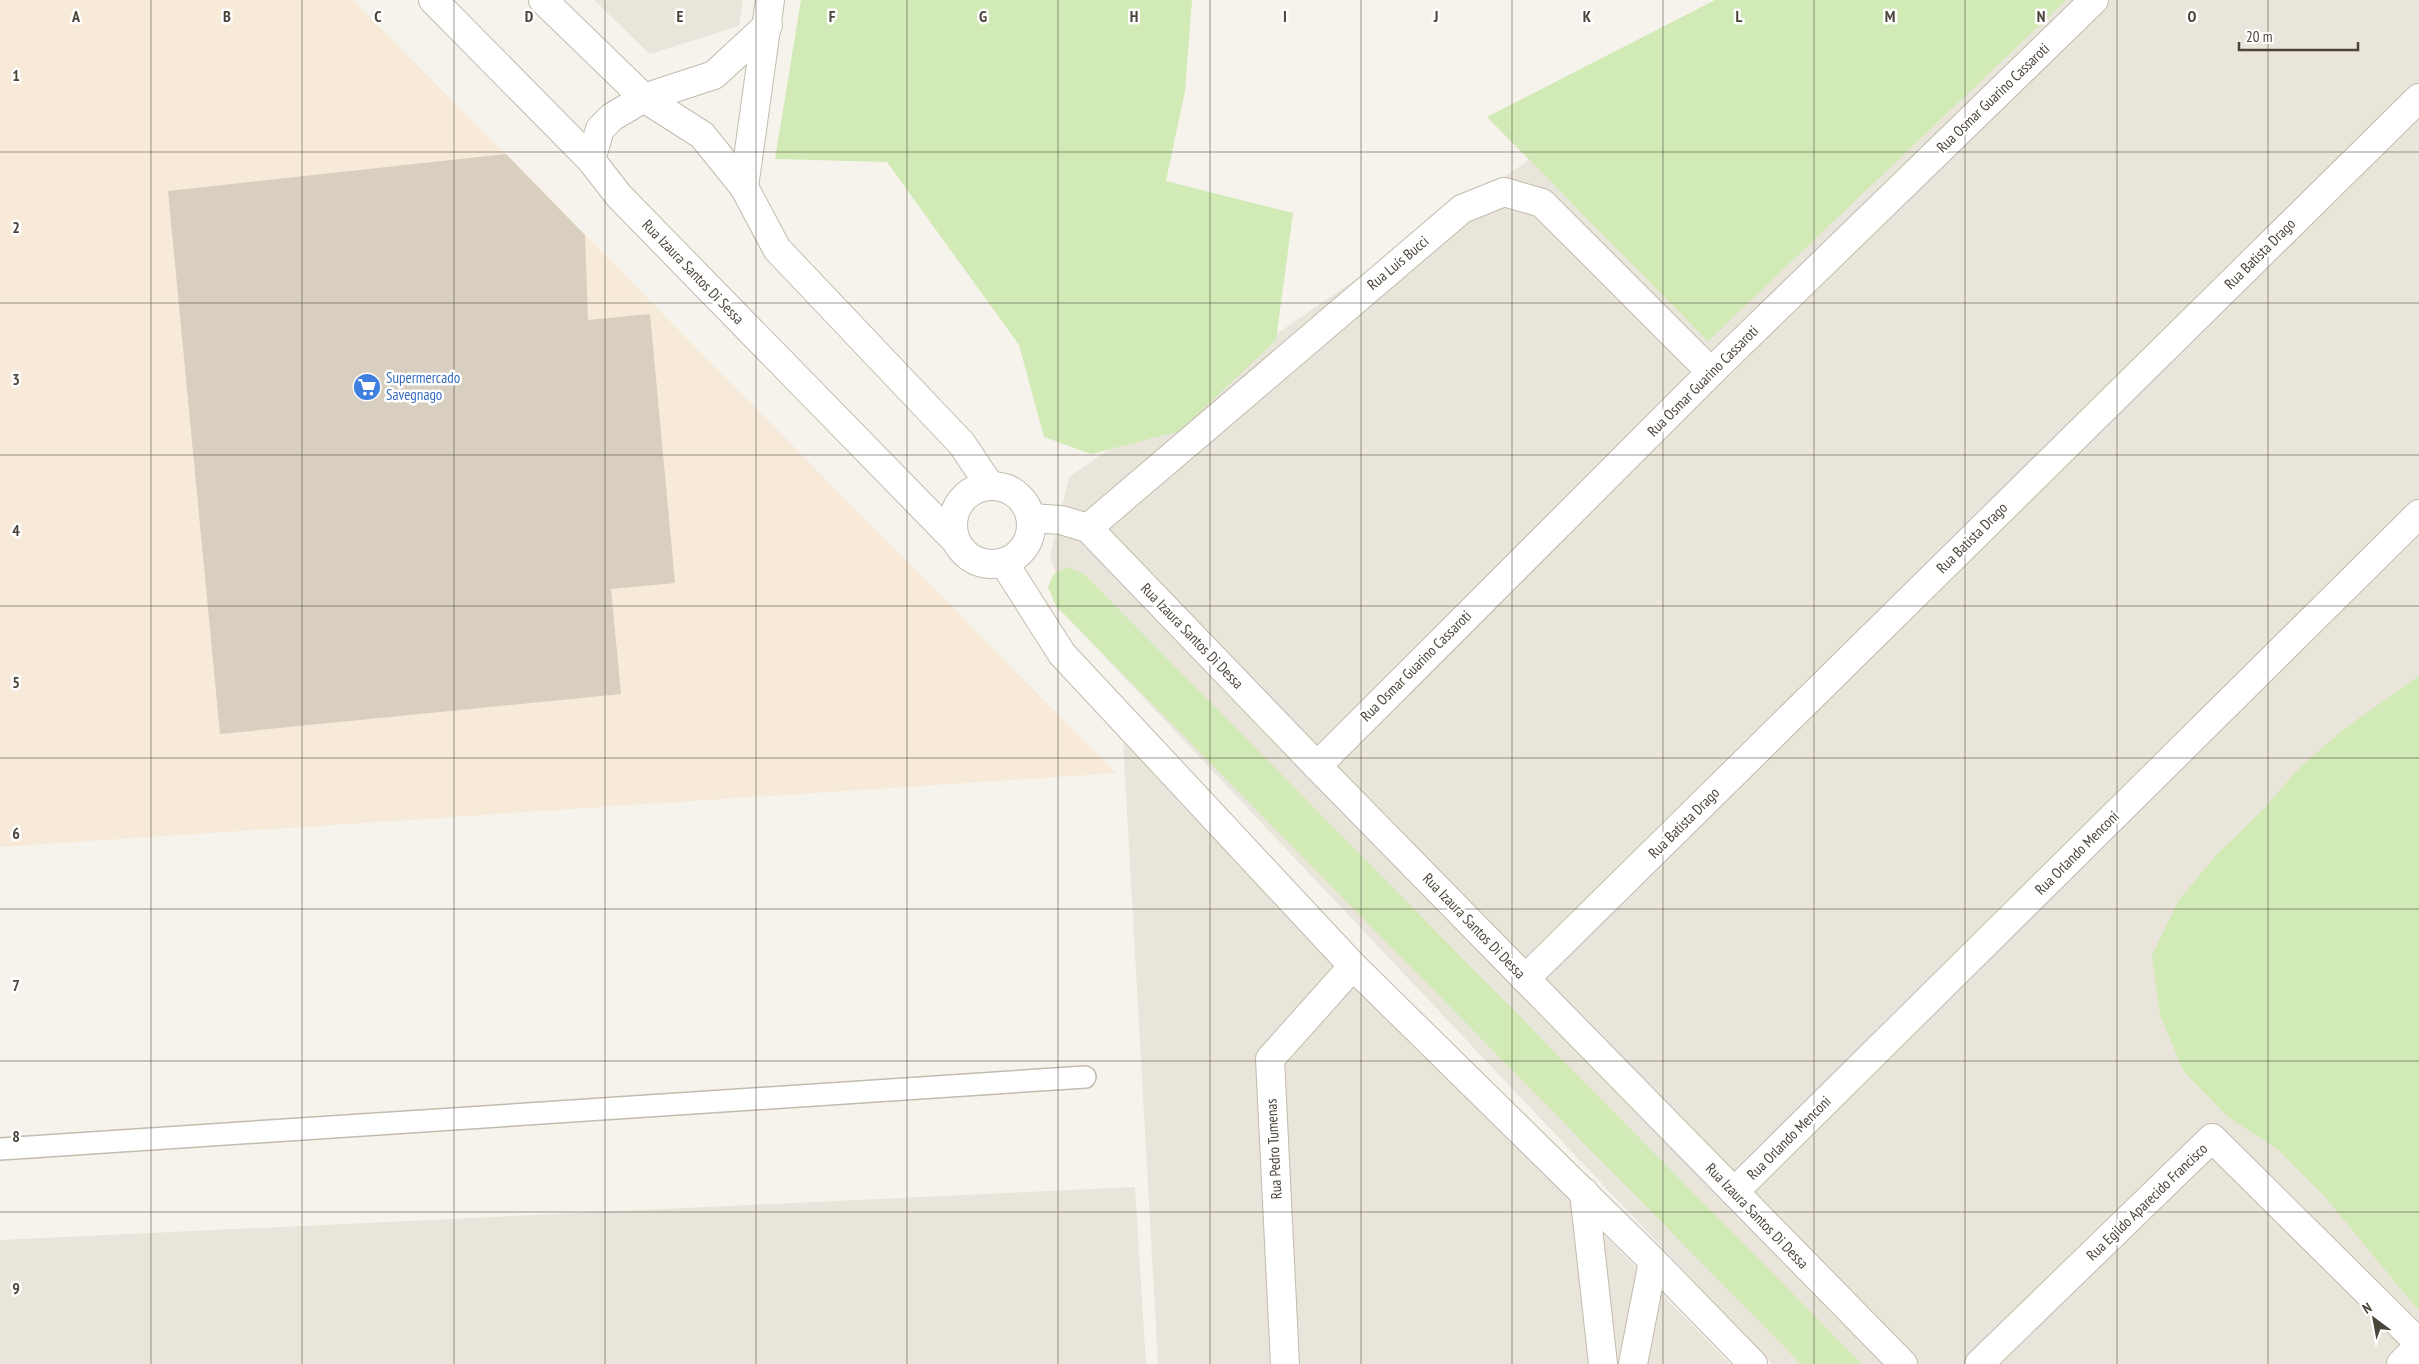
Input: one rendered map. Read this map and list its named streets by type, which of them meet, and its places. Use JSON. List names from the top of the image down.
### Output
{
  "streets": {
    "street": [
      "Rua Osmar Guarino Cassaroti",
      "Rua Batista Drago",
      "Rua Luís Bucci",
      "Rua Izaura Santos Di Sessa",
      "Rua Izaura Santos Di Dessa",
      "Rua Orlando Menconi",
      "Rua Pedro Tumenas",
      "Rua Egildo Aparecido Francisco"
    ]
  },
  "crossings": [
    ["Rua Osmar Guarino Cassaroti", "Rua Luís Bucci"],
    ["Rua Osmar Guarino Cassaroti", "Rua Izaura Santos Di Dessa"],
    ["Rua Batista Drago", "Rua Izaura Santos Di Dessa"],
    ["Rua Luís Bucci", "Rua Izaura Santos Di Dessa"],
    ["Rua Izaura Santos Di Sessa", "Rua Izaura Santos Di Dessa"],
    ["Rua Izaura Santos Di Dessa", "Rua Orlando Menconi"]
  ],
  "places": {
    "supermarket": ["Supermercado Savegnago"]
  },
  "scale_bar": "20 m",
  "north": "top left",
  "grid": {
    "columns": [
      "A",
      "B",
      "C",
      "D",
      "E",
      "F",
      "G",
      "H",
      "I",
      "J",
      "K",
      "L",
      "M",
      "N",
      "O"
    ],
    "rows": [
      "1",
      "2",
      "3",
      "4",
      "5",
      "6",
      "7",
      "8",
      "9"
    ]
  }
}
